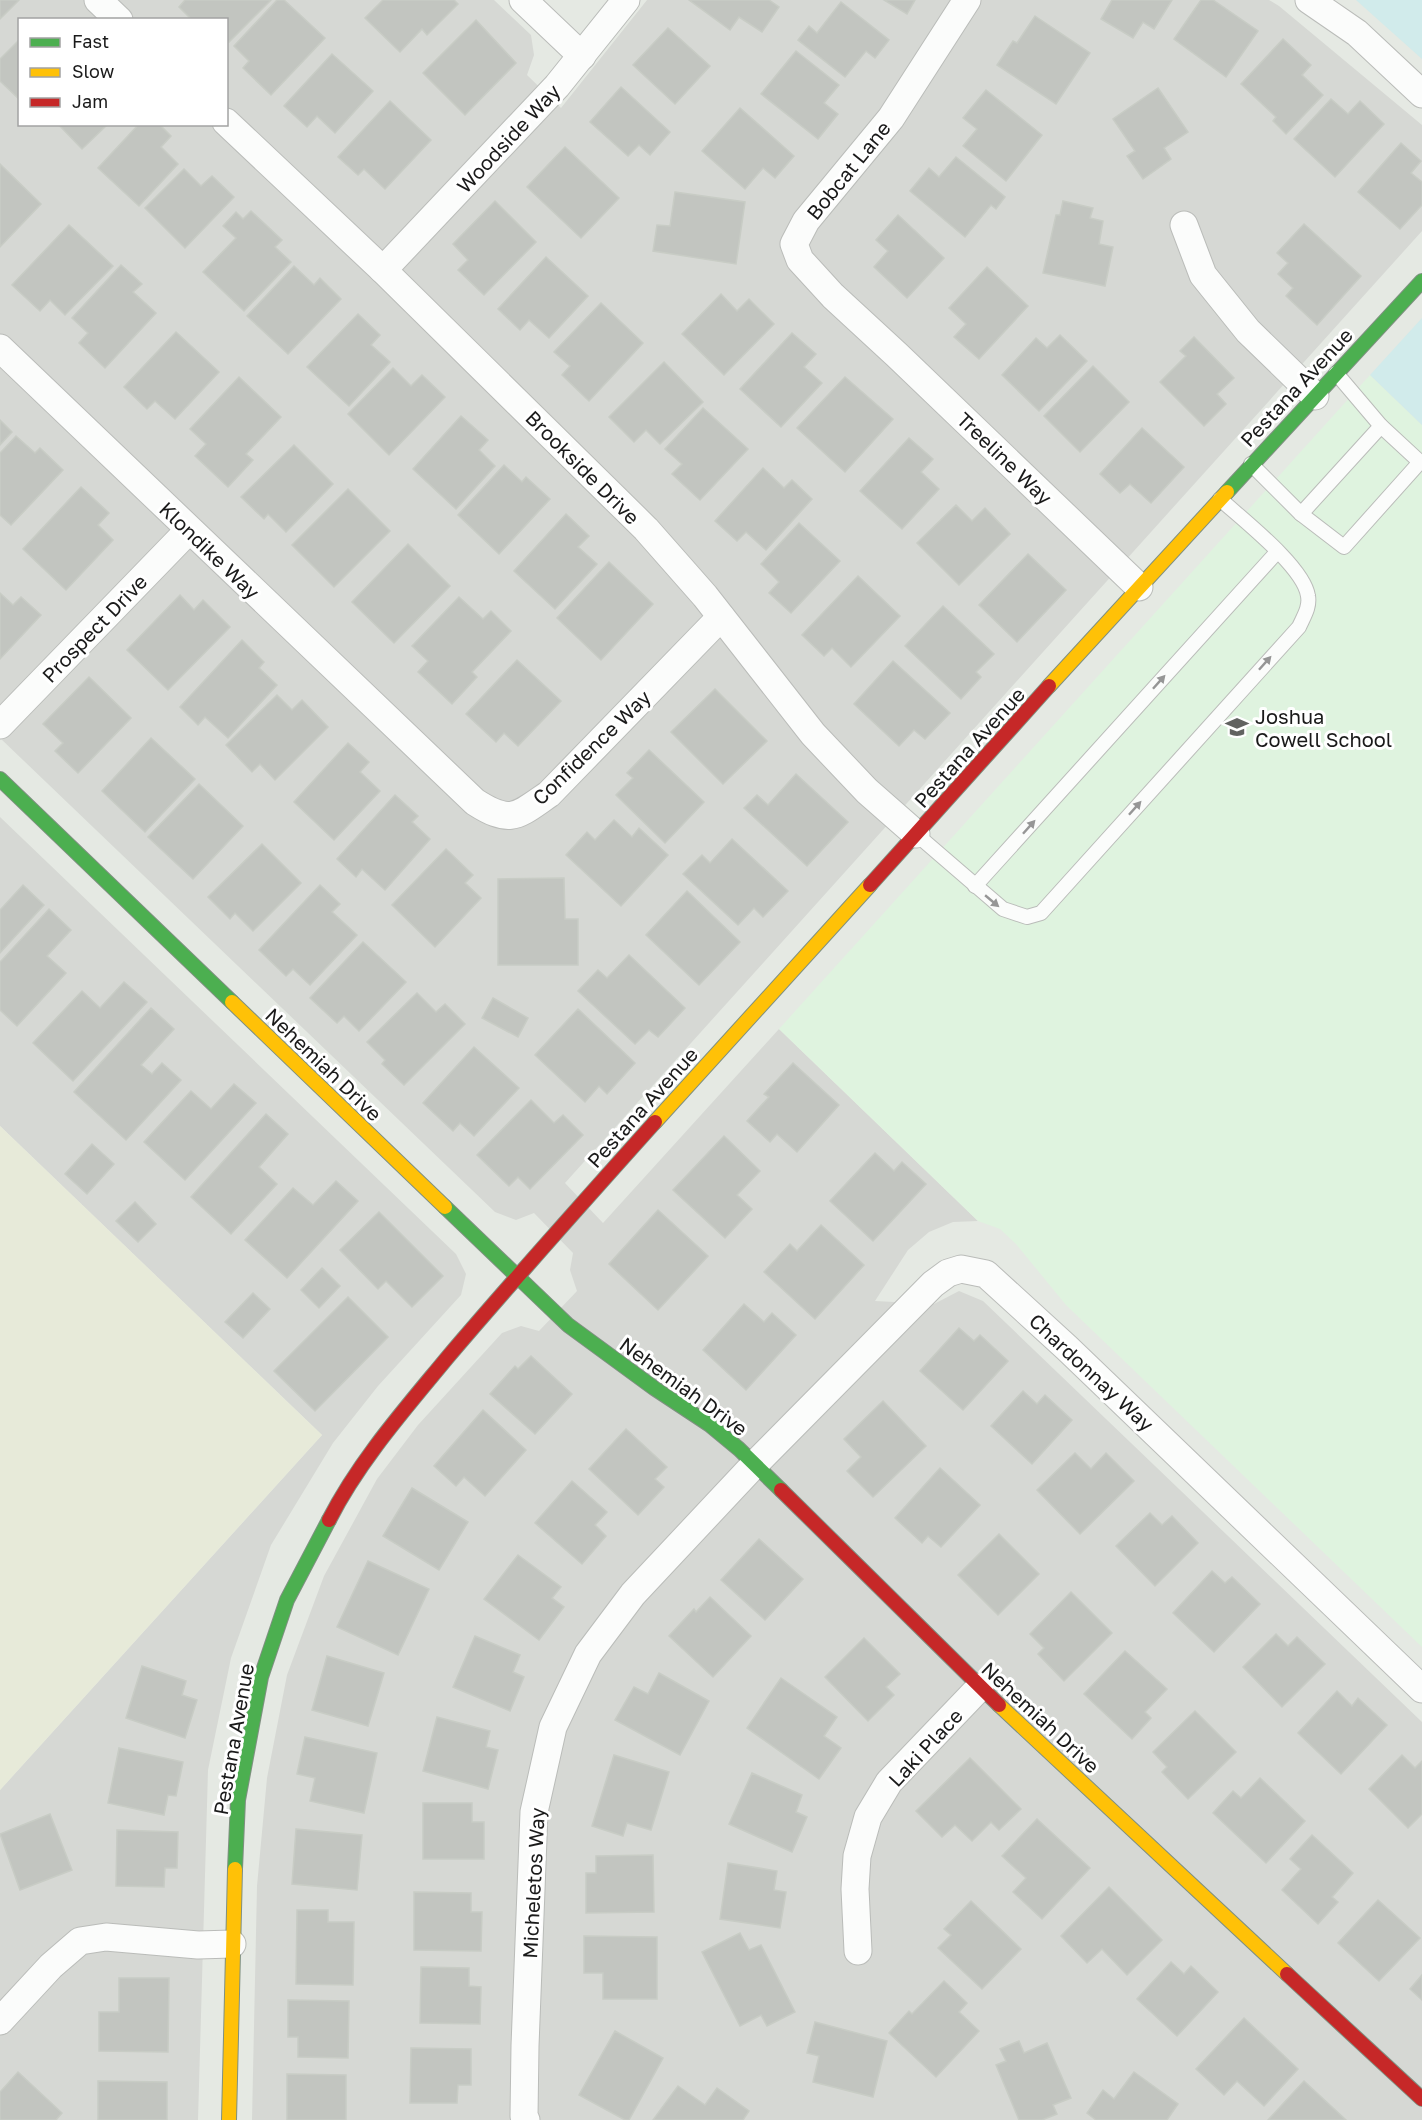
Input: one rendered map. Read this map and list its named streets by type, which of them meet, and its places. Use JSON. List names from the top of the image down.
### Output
{
  "streets": {
    "street": [
      "Woodside Way",
      "Bobcat Lane",
      "Pestana Avenue",
      "Treeline Way",
      "Brookside Drive",
      "Klondike Way",
      "Prospect Drive",
      "Confidence Way",
      "Nehemiah Drive",
      "Chardonnay Way",
      "Laki Place",
      "Micheletos Way"
    ]
  },
  "crossings": [
    ["Woodside Way", "Brookside Drive"],
    ["Bobcat Lane", "Treeline Way"],
    ["Pestana Avenue", "Treeline Way"],
    ["Pestana Avenue", "Brookside Drive"],
    ["Pestana Avenue", "Nehemiah Drive"],
    ["Brookside Drive", "Confidence Way"],
    ["Klondike Way", "Prospect Drive"],
    ["Klondike Way", "Confidence Way"],
    ["Nehemiah Drive", "Chardonnay Way"],
    ["Nehemiah Drive", "Laki Place"],
    ["Nehemiah Drive", "Micheletos Way"],
    ["Chardonnay Way", "Micheletos Way"]
  ],
  "places": {
    "school or university": ["Joshua Cowell School"]
  },
  "legend": ["Fast", "Slow", "Jam"]
}
